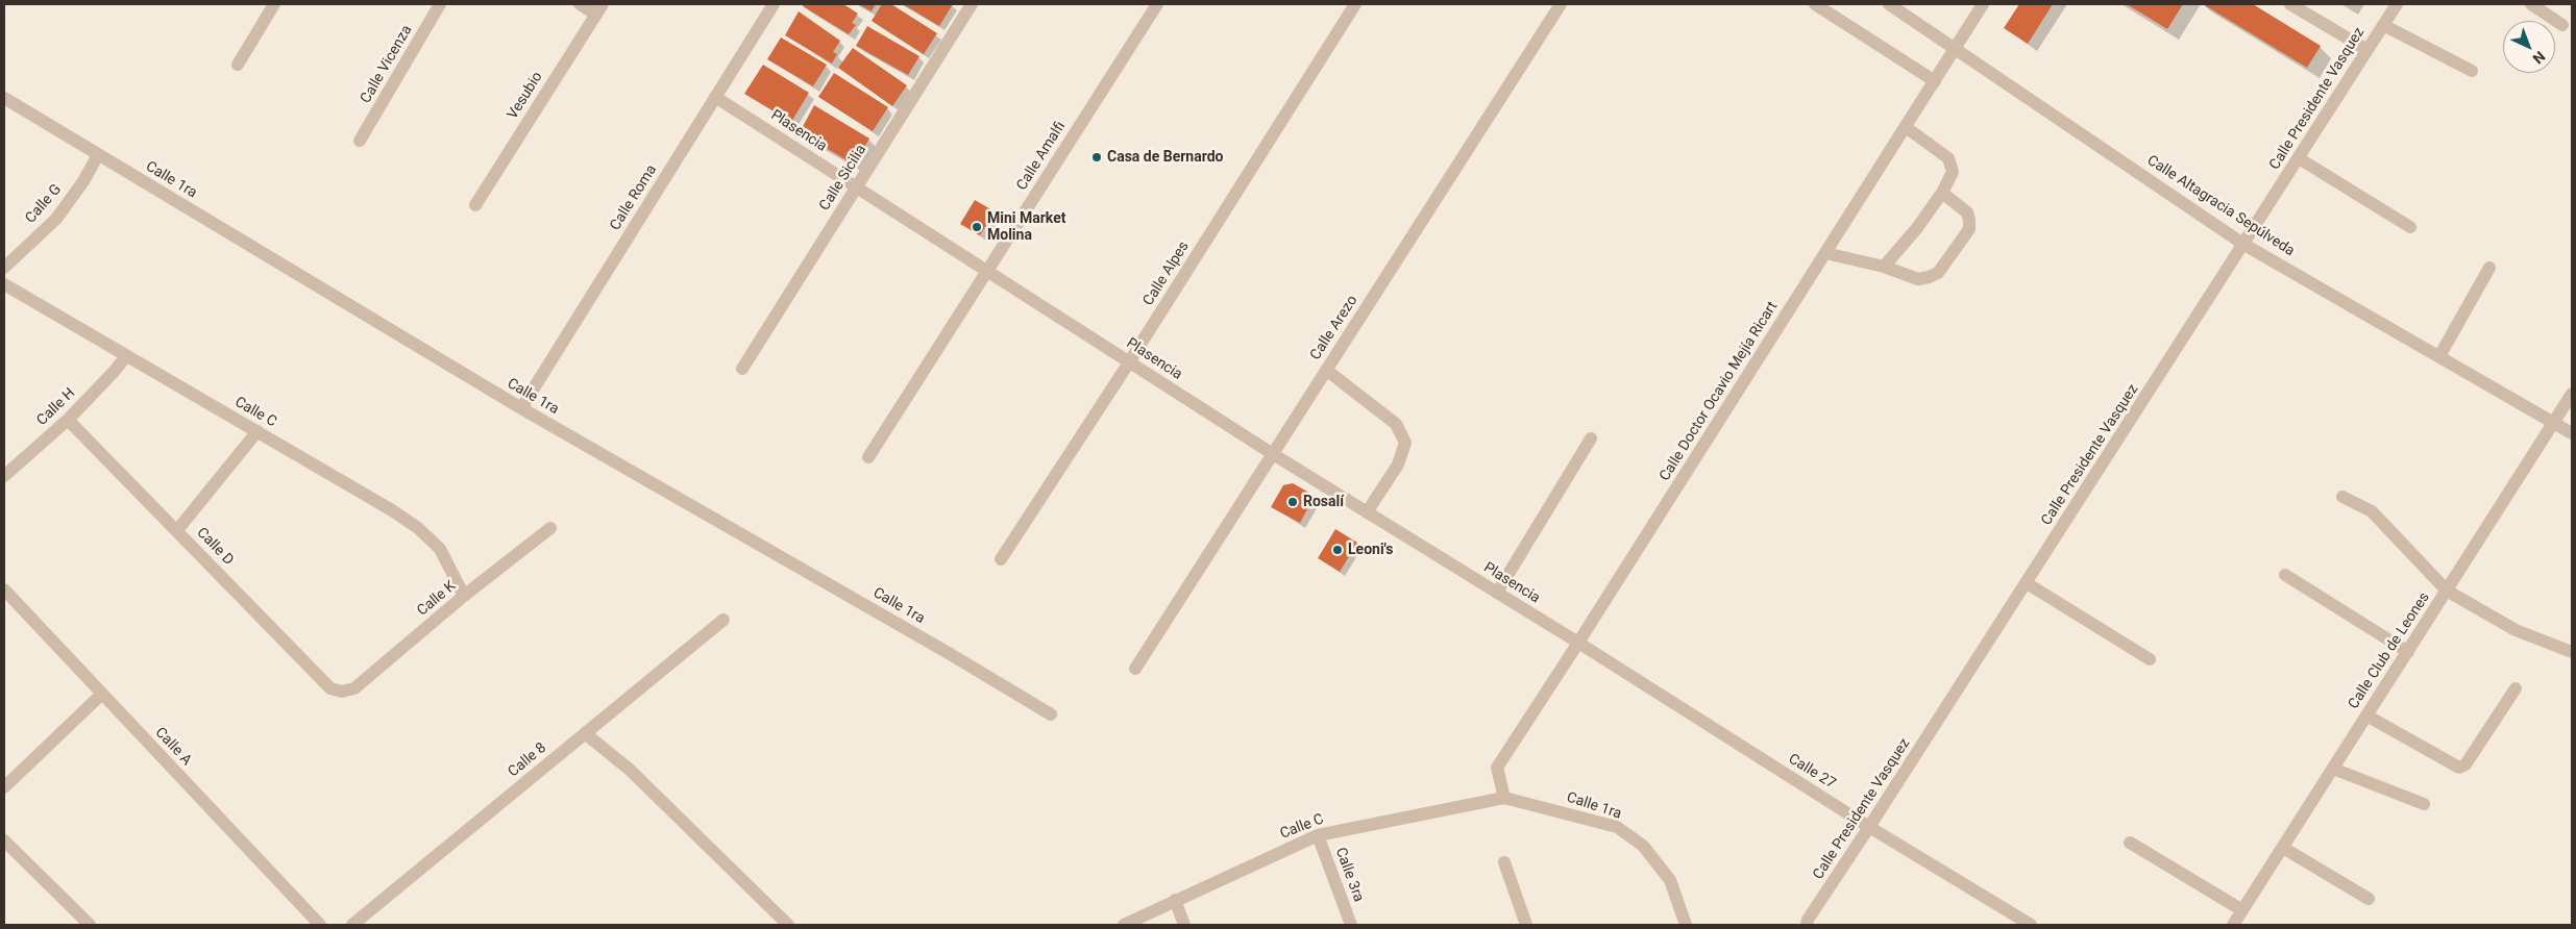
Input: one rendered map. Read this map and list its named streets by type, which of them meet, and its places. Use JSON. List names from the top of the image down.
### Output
{
  "streets": {
    "street": [
      "Calle Vicenza",
      "Vesubio",
      "Calle Presidente Vasquez",
      "Plasencia",
      "Calle Amalfi",
      "Calle Sicilia",
      "Calle 1ra",
      "Calle Roma",
      "Calle G",
      "Calle Altagracia Sepúlveda",
      "Calle Alpes",
      "Calle Arezo",
      "Calle Doctor Ocavio Mejía Ricart",
      "Calle H",
      "Calle C",
      "Calle D",
      "Calle K",
      "Calle Club de Leones",
      "Calle A",
      "Calle 8",
      "Calle 27",
      "Calle 3ra"
    ]
  },
  "crossings": [
    ["Calle Presidente Vasquez", "Calle Altagracia Sepúlveda"],
    ["Calle Presidente Vasquez", "Calle 27"],
    ["Plasencia", "Calle Amalfi"],
    ["Plasencia", "Calle Sicilia"],
    ["Plasencia", "Calle Roma"],
    ["Plasencia", "Calle Alpes"],
    ["Plasencia", "Calle Arezo"],
    ["Plasencia", "Calle Doctor Ocavio Mejía Ricart"],
    ["Plasencia", "Calle 27"],
    ["Calle 1ra", "Calle Roma"],
    ["Calle 1ra", "Calle G"],
    ["Calle 1ra", "Calle Doctor Ocavio Mejía Ricart"],
    ["Calle 1ra", "Calle C"],
    ["Calle Altagracia Sepúlveda", "Calle Doctor Ocavio Mejía Ricart"],
    ["Calle Altagracia Sepúlveda", "Calle Club de Leones"],
    ["Calle Doctor Ocavio Mejía Ricart", "Calle C"],
    ["Calle Doctor Ocavio Mejía Ricart", "Calle 27"],
    ["Calle H", "Calle C"],
    ["Calle H", "Calle D"],
    ["Calle C", "Calle K"],
    ["Calle C", "Calle 3ra"],
    ["Calle D", "Calle K"]
  ],
  "places": [
    "Casa de Bernardo",
    "Mini Market Molina",
    "Rosalí",
    "Leoni's"
  ],
  "north": "bottom right"
}
